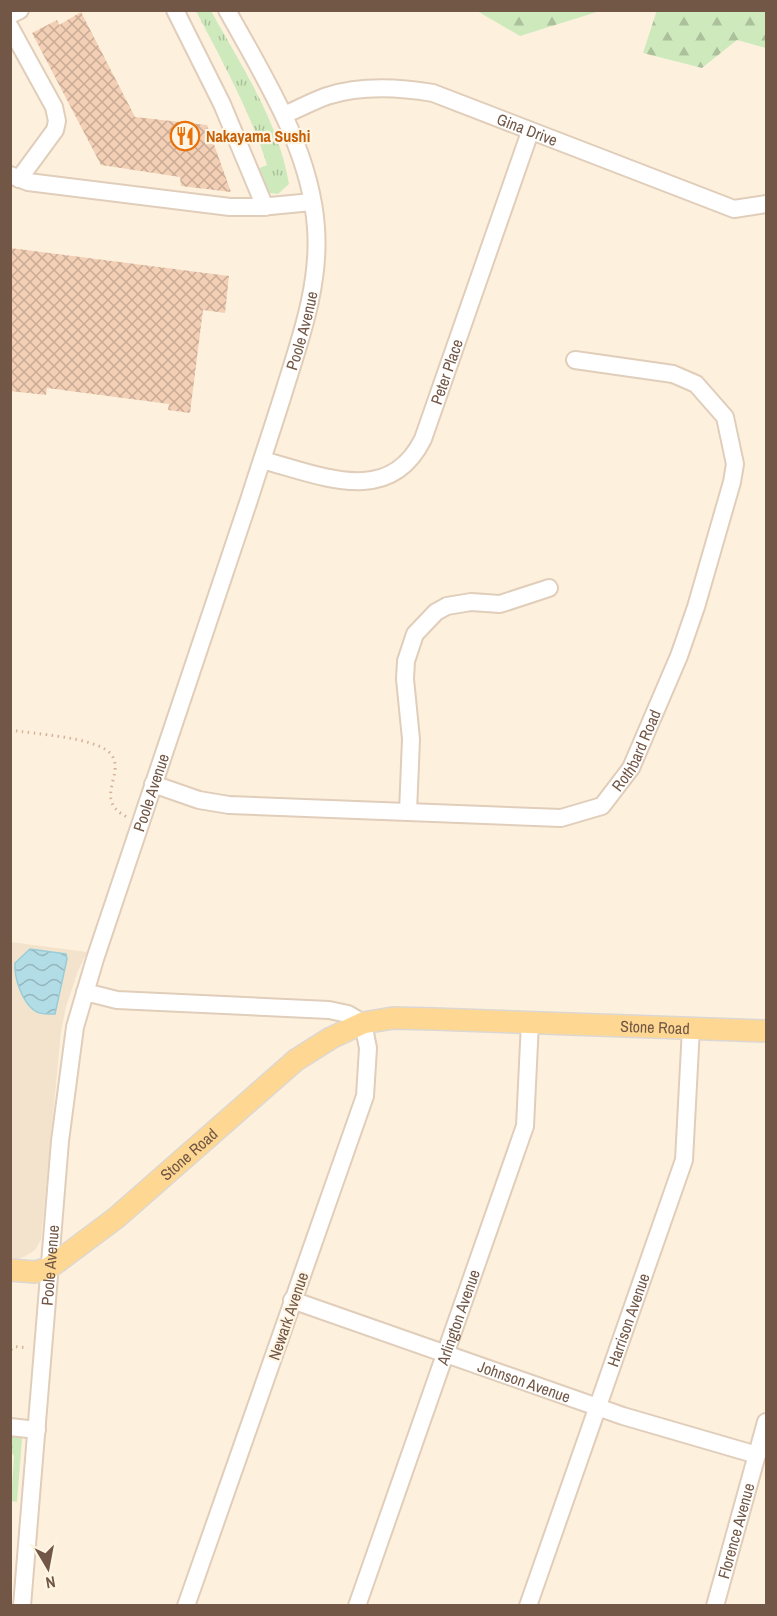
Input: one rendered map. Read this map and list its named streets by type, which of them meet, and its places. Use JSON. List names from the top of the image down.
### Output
{
  "streets": {
    "main road": ["Stone Road"],
    "street": [
      "Gina Drive",
      "Poole Avenue",
      "Peter Place",
      "Rothbard Road",
      "Newark Avenue",
      "Arlington Avenue",
      "Harrison Avenue",
      "Johnson Avenue",
      "Florence Avenue"
    ]
  },
  "crossings": [
    ["Gina Drive", "Poole Avenue"],
    ["Gina Drive", "Peter Place"],
    ["Poole Avenue", "Peter Place"],
    ["Poole Avenue", "Rothbard Road"],
    ["Poole Avenue", "Stone Road"],
    ["Stone Road", "Newark Avenue"],
    ["Stone Road", "Arlington Avenue"],
    ["Stone Road", "Harrison Avenue"],
    ["Newark Avenue", "Johnson Avenue"],
    ["Arlington Avenue", "Johnson Avenue"],
    ["Harrison Avenue", "Johnson Avenue"],
    ["Johnson Avenue", "Florence Avenue"]
  ],
  "places": {
    "restaurant": ["Nakayama Sushi"]
  },
  "north": "bottom"
}
